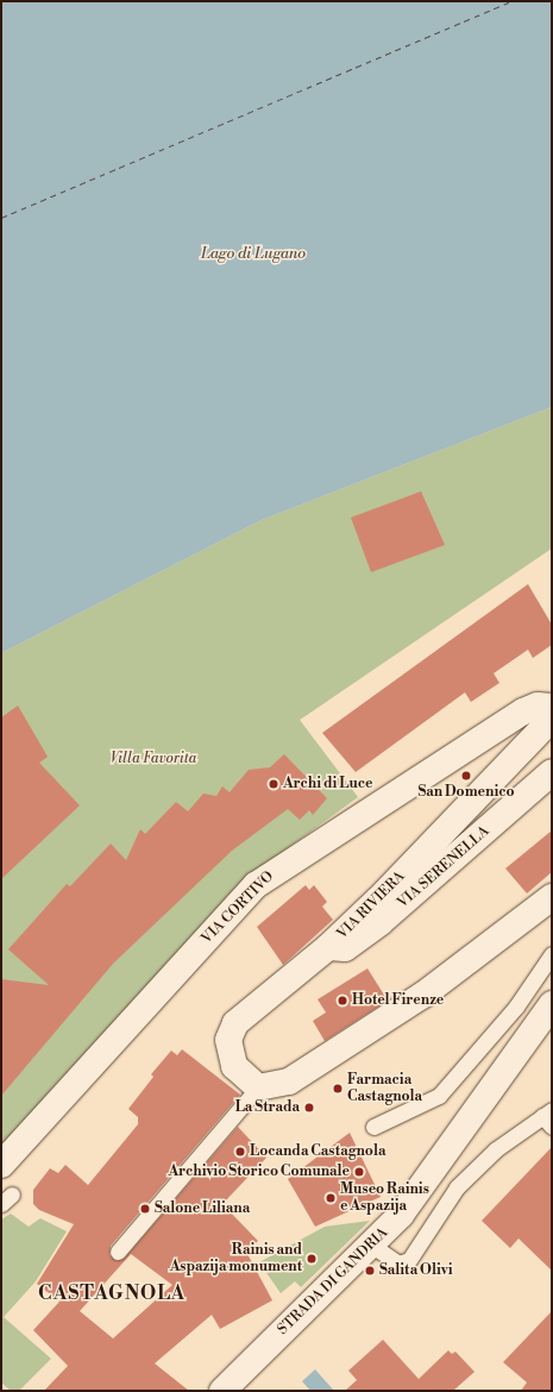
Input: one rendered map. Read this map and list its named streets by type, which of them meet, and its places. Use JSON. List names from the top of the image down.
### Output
{
  "streets": {
    "main road": [
      "VIA SERENELLA",
      "VIA RIVIERA",
      "VIA CORTIVO",
      "STRADA DI GANDRIA"
    ]
  },
  "crossings": [
    ["VIA SERENELLA", "VIA RIVIERA"]
  ],
  "districts": ["CASTAGNOLA"],
  "water": ["Lago di Lugano"],
  "parks": ["Villa Favorita"],
  "places": [
    "San Domenico",
    "Archi di Luce",
    "Hotel Firenze",
    "Farmacia Castagnola",
    "La Strada",
    "Locanda Castagnola",
    "Archivio Storico Comunale",
    "Museo Rainis e Aspazija",
    "Salone Liliana",
    "Rainis and Aspazija monument",
    "Salita Olivi"
  ]
}
